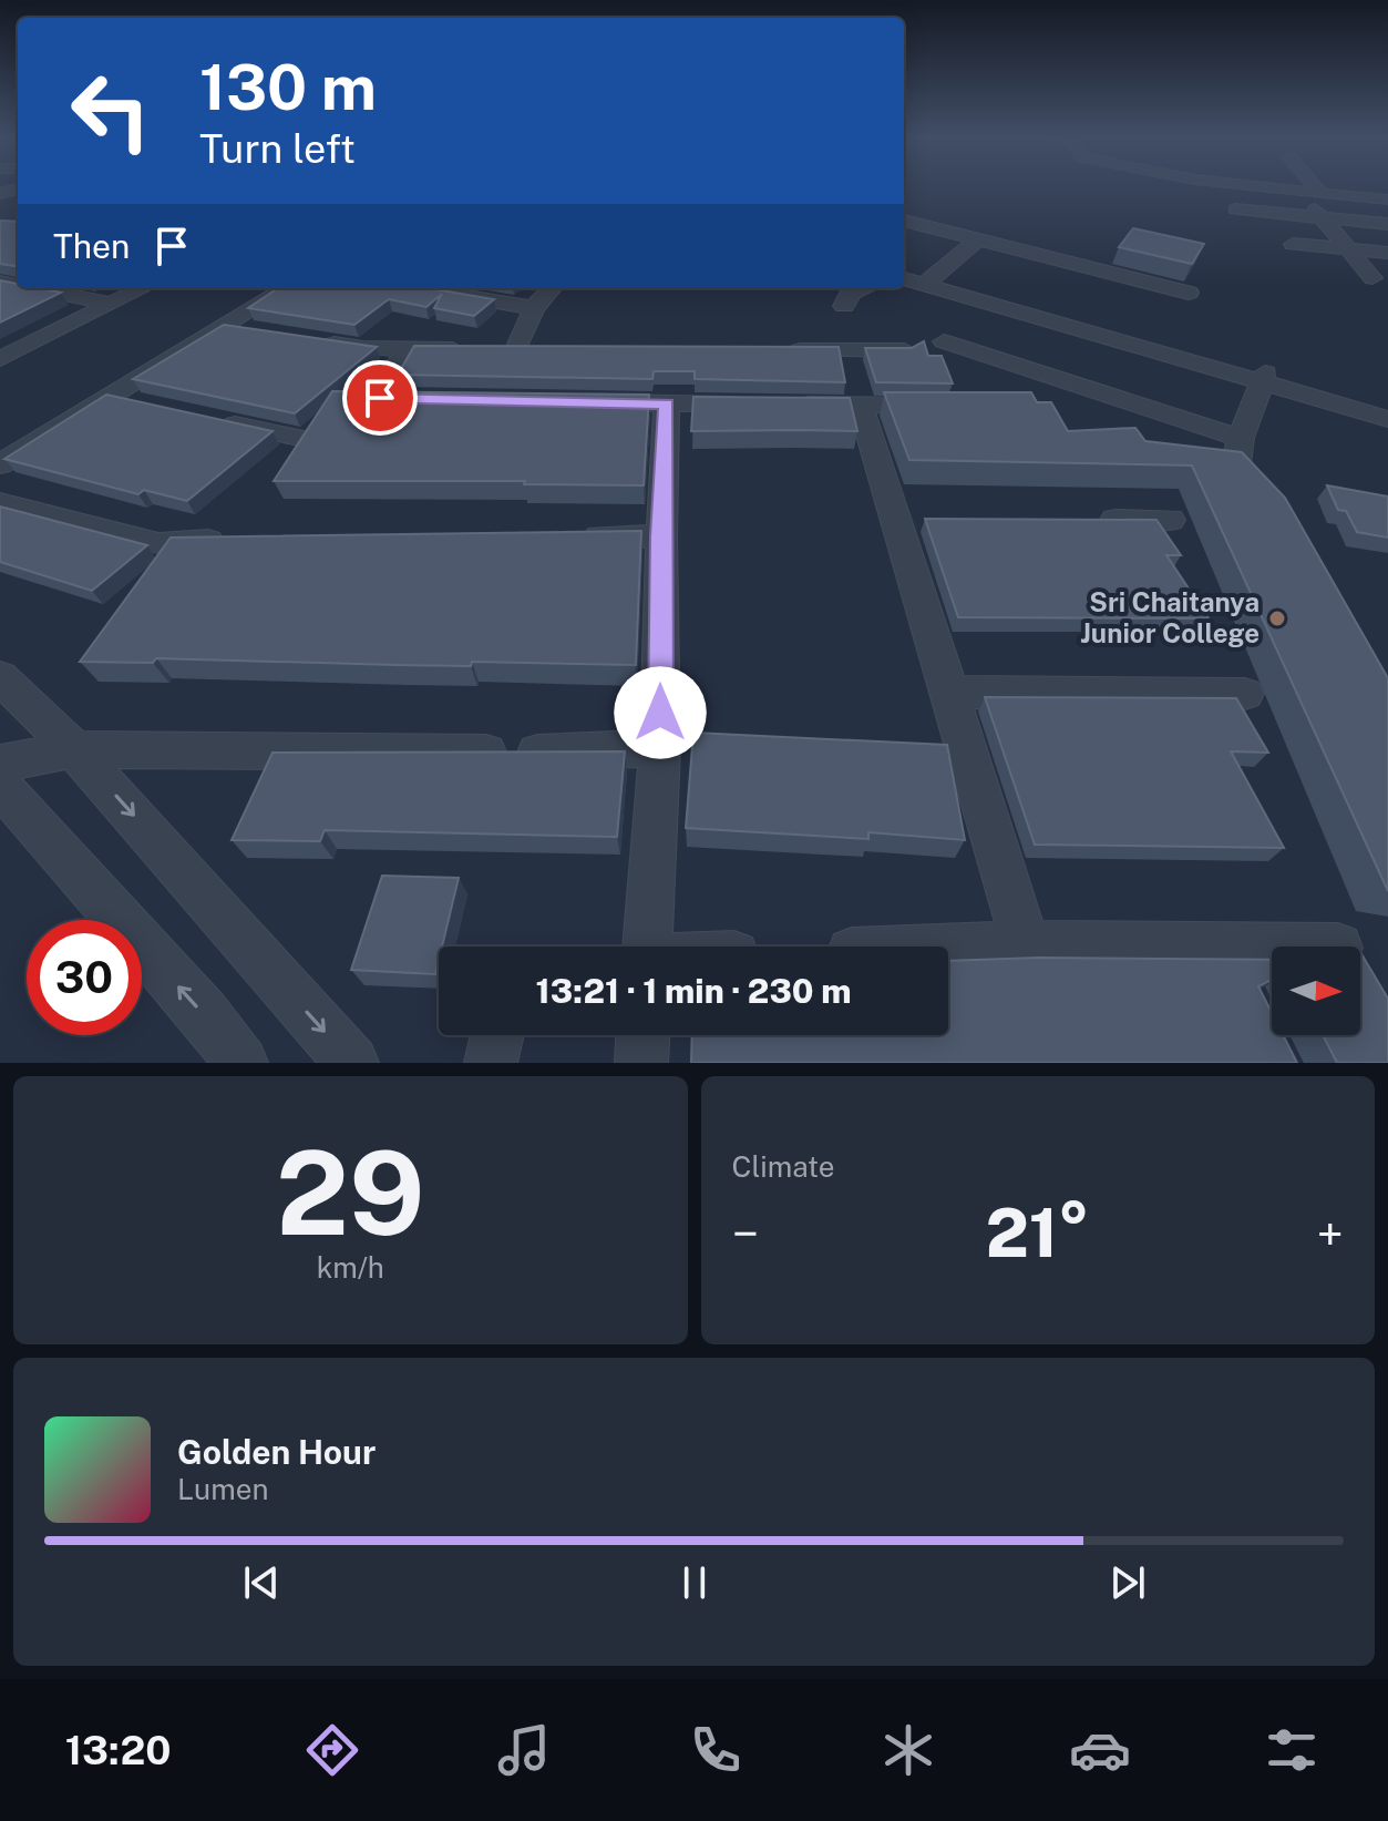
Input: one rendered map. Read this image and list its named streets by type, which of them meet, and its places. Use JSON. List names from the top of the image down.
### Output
{
  "places": ["Sri Chaitanya Junior College"],
  "north": "right",
  "page": {
    "turn": ["130 m", "Turn left"],
    "then": "Then",
    "limit": "30",
    "trip": "13:21 · 1 min · 230 m",
    "tile": [
      ["29", "km/h"],
      "Climate"
    ],
    "heat": ["−", "21°", "+"],
    "song": ["Golden Hour", "Lumen"],
    "tabs": "13:20"
  }
}
